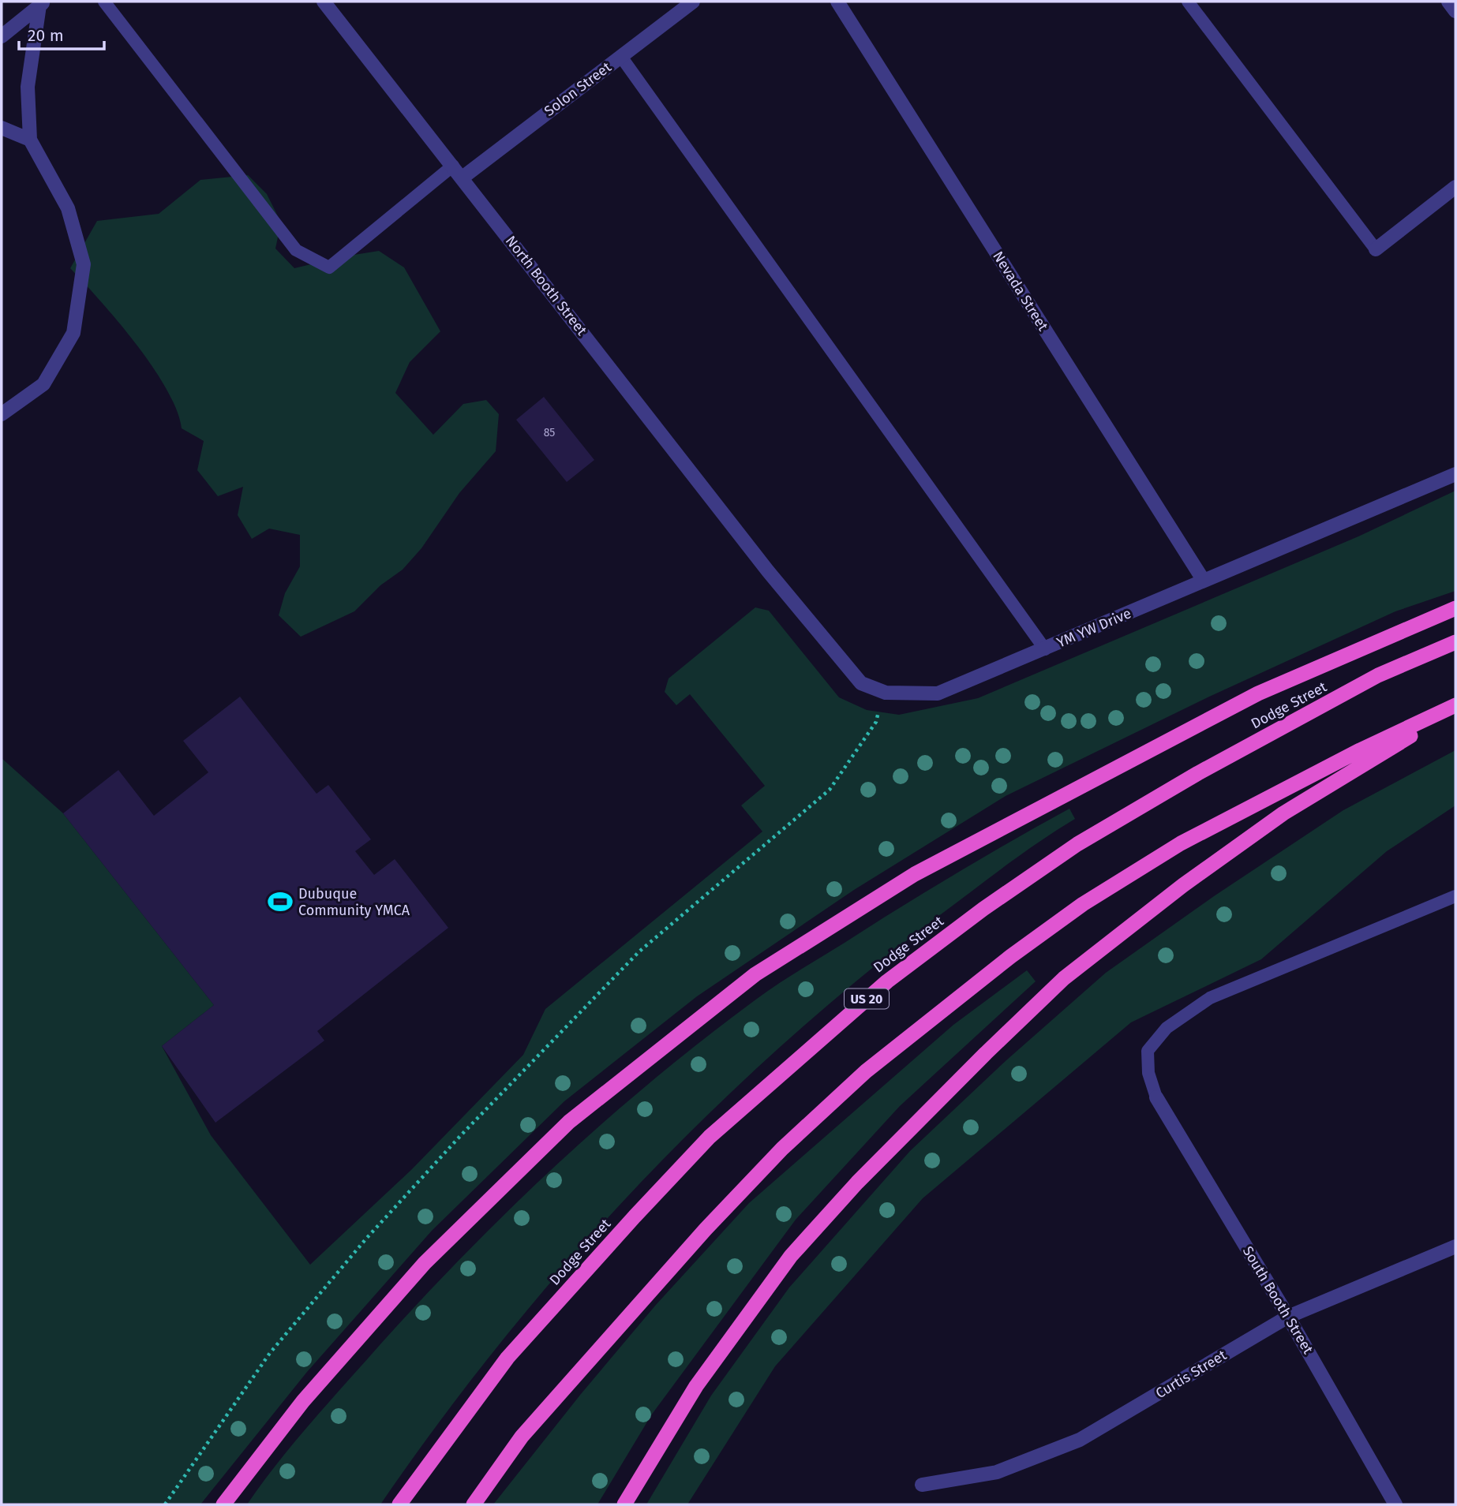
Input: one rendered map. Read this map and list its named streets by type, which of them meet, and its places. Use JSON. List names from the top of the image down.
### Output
{
  "streets": {
    "highway": ["Dodge Street", "US 20"],
    "street": [
      "Solon Street",
      "North Booth Street",
      "Nevada Street",
      "YM YW Drive",
      "South Booth Street",
      "Curtis Street"
    ]
  },
  "crossings": [
    ["Solon Street", "North Booth Street"],
    ["North Booth Street", "YM YW Drive"],
    ["Nevada Street", "YM YW Drive"],
    ["South Booth Street", "Curtis Street"]
  ],
  "places": {
    "sports": ["Dubuque Community YMCA"]
  },
  "house_numbers": ["85"],
  "scale_bar": "20 m"
}
